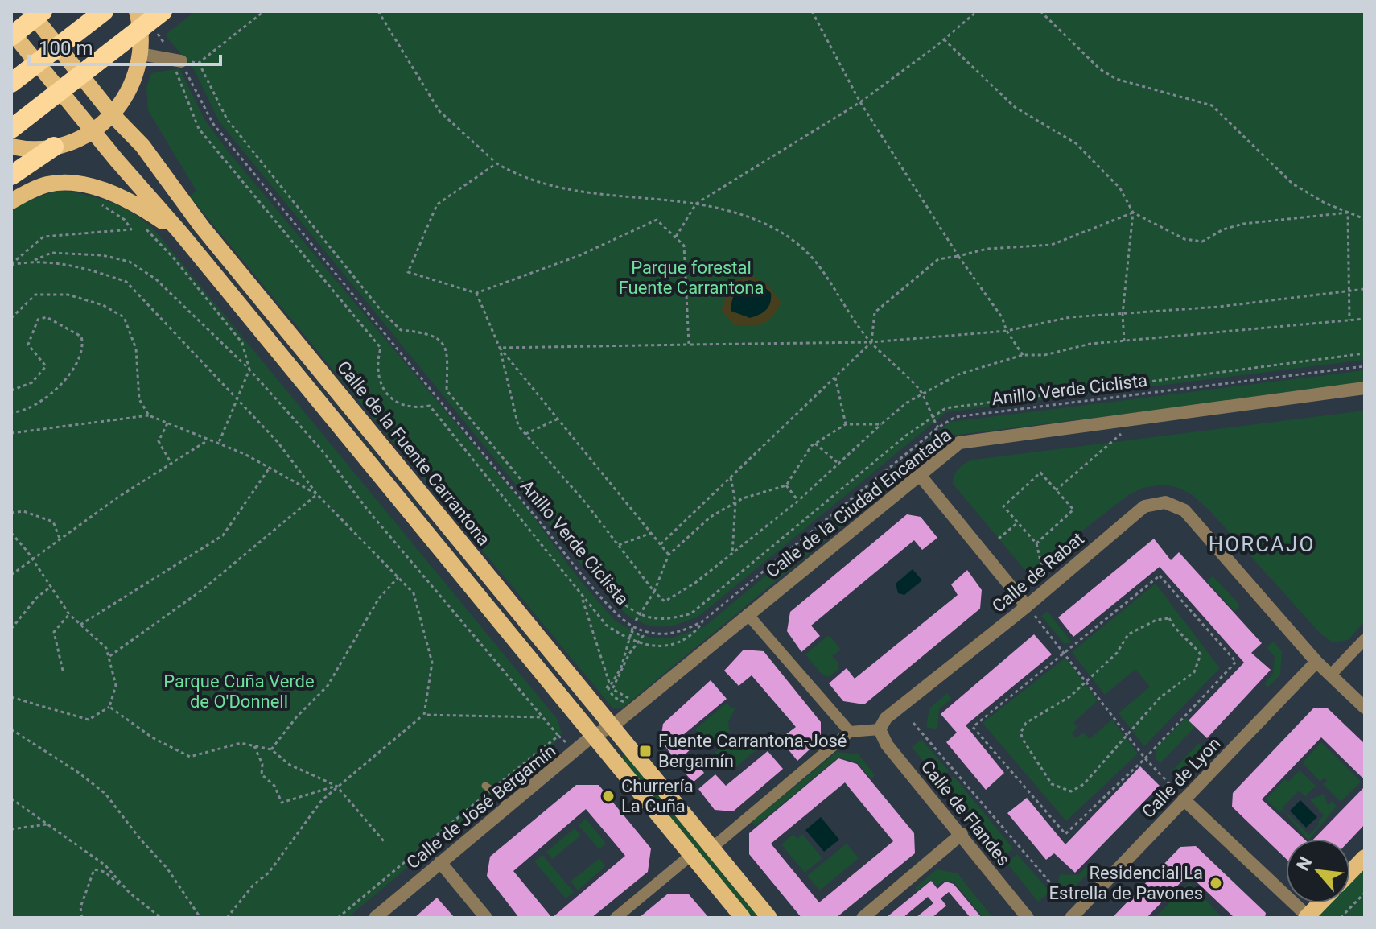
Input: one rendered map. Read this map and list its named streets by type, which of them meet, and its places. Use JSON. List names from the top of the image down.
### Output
{
  "streets": {
    "main road": ["Calle de la Fuente Carrantona"],
    "street": [
      "Calle de la Ciudad Encantada",
      "Calle de Rabat",
      "Calle de Lyon",
      "Calle de José Bergamín",
      "Calle de Flandes"
    ],
    "path": ["Anillo Verde Ciclista"]
  },
  "crossings": [
    ["Calle de la Fuente Carrantona", "Calle de la Ciudad Encantada"],
    ["Calle de la Fuente Carrantona", "Calle de José Bergamín"],
    ["Calle de la Ciudad Encantada", "Calle de José Bergamín"],
    ["Calle de Rabat", "Calle de Lyon"],
    ["Calle de Rabat", "Calle de Flandes"]
  ],
  "districts": ["HORCAJO"],
  "parks": ["Parque forestal Fuente Carrantona", "Parque Cuña Verde de O'Donnell"],
  "places": {
    "transit": ["Fuente Carrantona-José Bergamín"],
    "other": ["Churrería La Cuña", "Residencial La Estrella de Pavones"]
  },
  "scale_bar": "100 m",
  "north": "top left"
}
